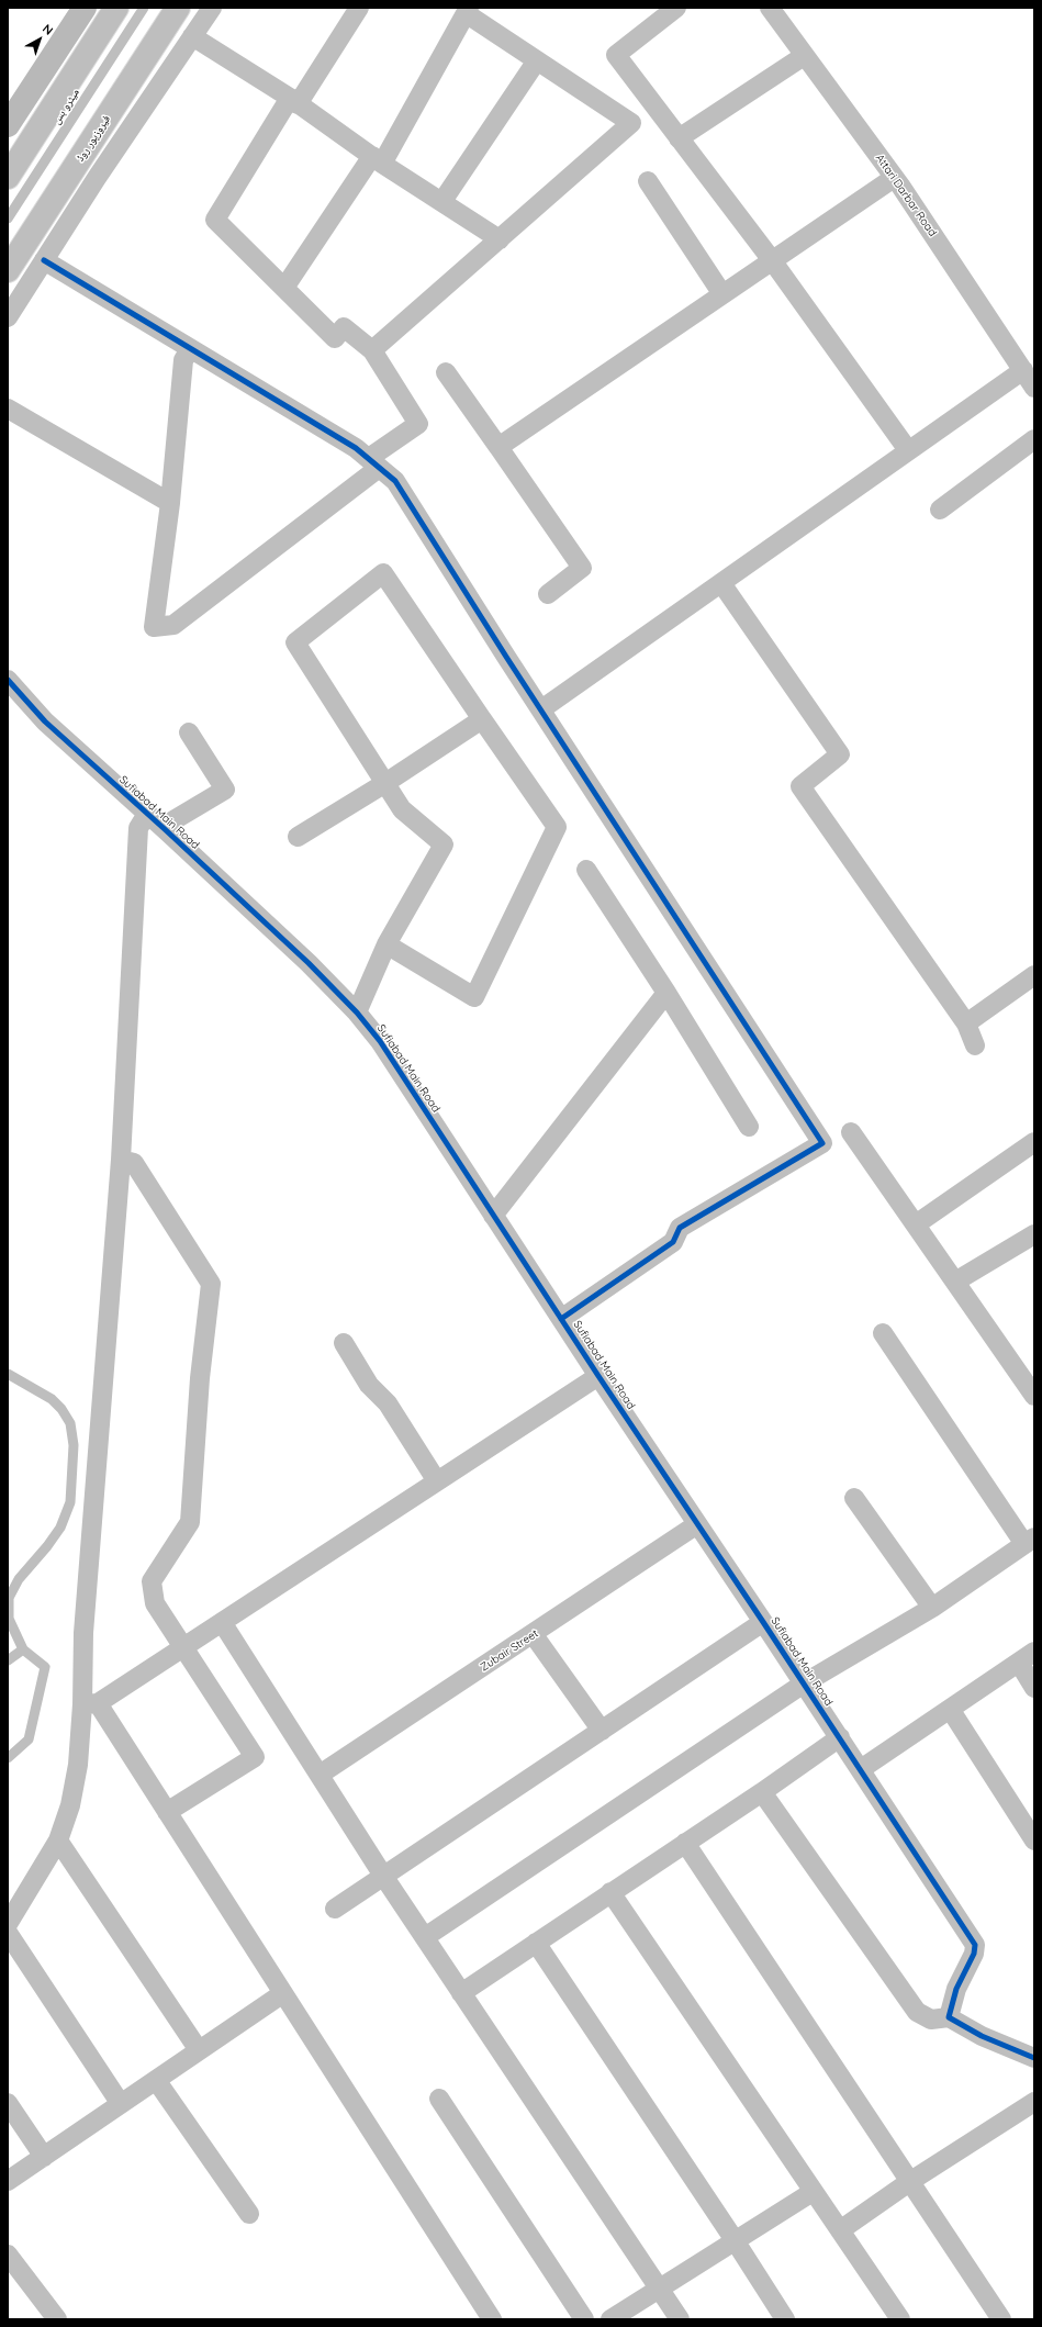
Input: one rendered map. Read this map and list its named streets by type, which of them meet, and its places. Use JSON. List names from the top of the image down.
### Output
{
  "streets": {
    "main road": ["فیروزپور روڈ"],
    "street": ["Attari Darbar Road", "Sufiabad Main Road", "Zubair Street"],
    "lane": ["میٹرو بس"]
  },
  "crossings": [
    ["Sufiabad Main Road", "Zubair Street"]
  ],
  "north": "top right"
}
